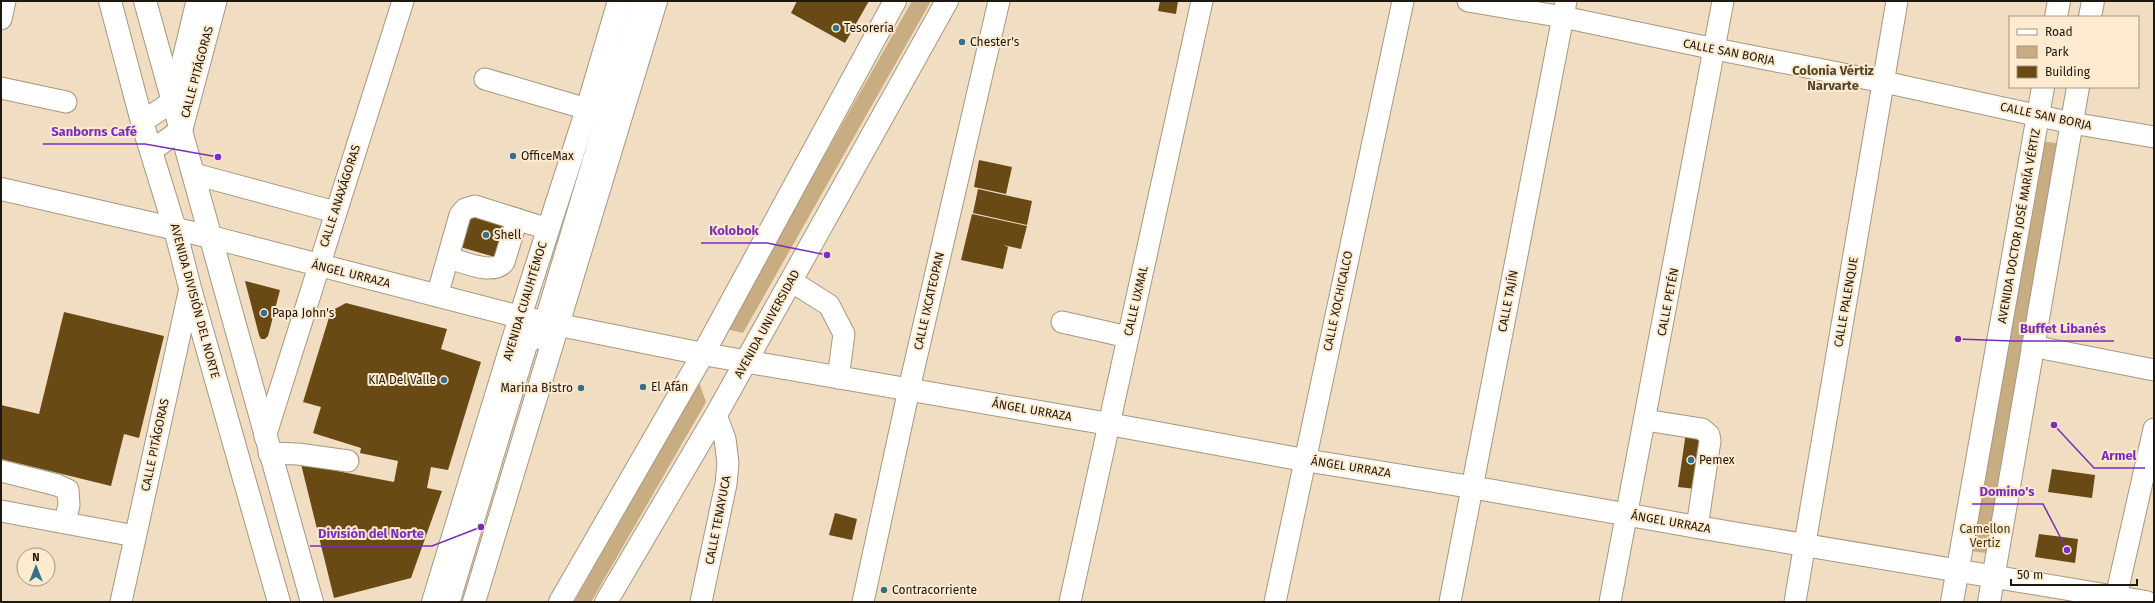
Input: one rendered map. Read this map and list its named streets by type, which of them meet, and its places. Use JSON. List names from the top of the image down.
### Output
{
  "streets": {
    "main road": [
      "AVENIDA DOCTOR JOSÉ MARÍA VÉRTIZ",
      "ÁNGEL URRAZA",
      "AVENIDA DIVISIÓN DEL NORTE",
      "AVENIDA CUAUHTÉMOC",
      "AVENIDA UNIVERSIDAD"
    ],
    "street": [
      "CALLE SAN BORJA",
      "CALLE PITÁGORAS",
      "CALLE ANAXÁGORAS",
      "CALLE IXCATEOPAN",
      "CALLE UXMAL",
      "CALLE XOCHICALCO",
      "CALLE TAJÍN",
      "CALLE PETÉN",
      "CALLE PALENQUE",
      "CALLE TENAYUCA"
    ]
  },
  "crossings": [
    ["CALLE SAN BORJA", "AVENIDA DOCTOR JOSÉ MARÍA VÉRTIZ"],
    ["CALLE SAN BORJA", "CALLE TAJÍN"],
    ["CALLE SAN BORJA", "CALLE PETÉN"],
    ["CALLE SAN BORJA", "CALLE PALENQUE"],
    ["CALLE PITÁGORAS", "AVENIDA DIVISIÓN DEL NORTE"],
    ["CALLE ANAXÁGORAS", "ÁNGEL URRAZA"],
    ["AVENIDA DOCTOR JOSÉ MARÍA VÉRTIZ", "ÁNGEL URRAZA"],
    ["ÁNGEL URRAZA", "AVENIDA DIVISIÓN DEL NORTE"],
    ["ÁNGEL URRAZA", "AVENIDA CUAUHTÉMOC"],
    ["ÁNGEL URRAZA", "CALLE IXCATEOPAN"],
    ["ÁNGEL URRAZA", "CALLE UXMAL"],
    ["ÁNGEL URRAZA", "CALLE XOCHICALCO"],
    ["ÁNGEL URRAZA", "CALLE TAJÍN"],
    ["ÁNGEL URRAZA", "CALLE PETÉN"],
    ["ÁNGEL URRAZA", "CALLE PALENQUE"],
    ["ÁNGEL URRAZA", "AVENIDA UNIVERSIDAD"],
    ["AVENIDA UNIVERSIDAD", "CALLE TENAYUCA"]
  ],
  "districts": ["Colonia Vértiz Narvarte"],
  "parks": ["Camellon Vertiz"],
  "places": [
    "Tesorería",
    "Chester's",
    "OfficeMax",
    "Sanborns Café",
    "Shell",
    "Kolobok",
    "Papa John's",
    "Buffet Libanés",
    "KIA Del Valle",
    "El Afán",
    "Marina Bistro",
    "Armel",
    "Pemex",
    "División del Norte",
    "Domino's",
    "Contracorriente"
  ],
  "legend": ["Road", "Park", "Building"],
  "scale_bar": "50 m",
  "north": "top"
}
